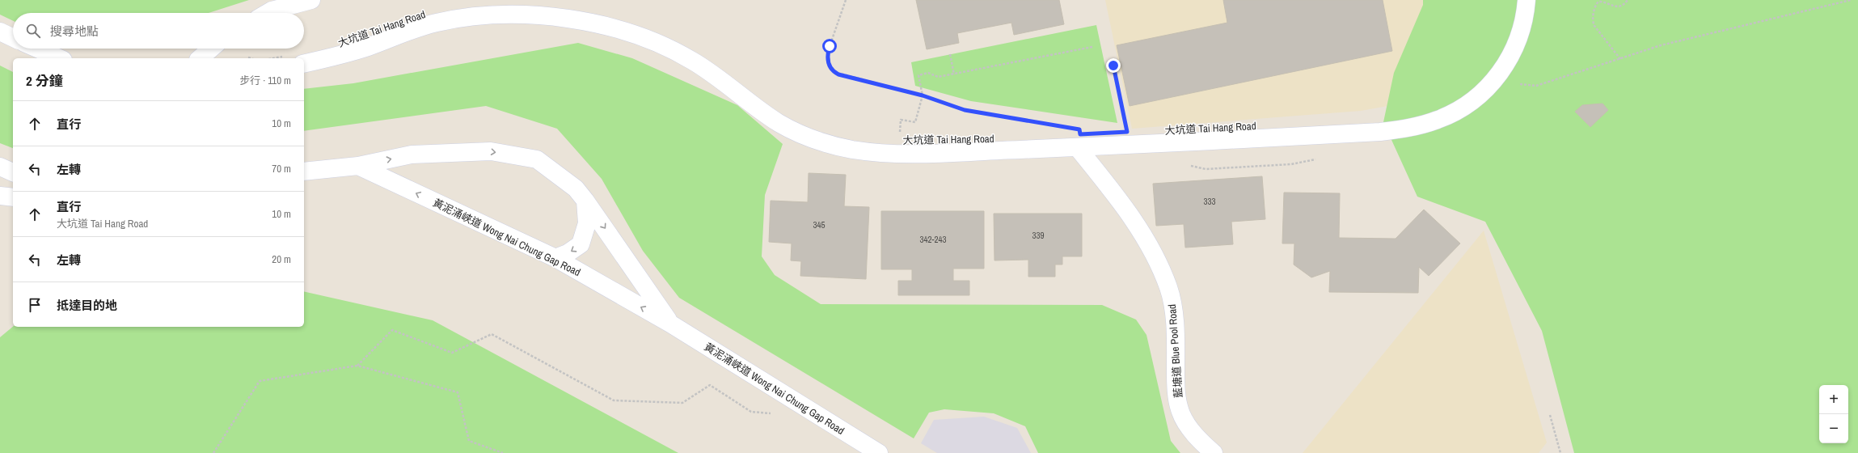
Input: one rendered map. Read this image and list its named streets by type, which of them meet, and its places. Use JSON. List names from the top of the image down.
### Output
{
  "streets": {
    "main road": ["大坑道 Tai Hang Road", "黃泥涌峽道 Wong Nai Chung Gap Road", "藍塘道 Blue Pool Road"]
  },
  "crossings": [
    ["大坑道 Tai Hang Road", "藍塘道 Blue Pool Road"]
  ],
  "house_numbers": [
    "333",
    "345",
    "339",
    "342-243"
  ],
  "page": {
    "search": "搜尋地點",
    "heading": ["2 分鐘", "步行 · 110 m"],
    "list": [
      ["直行", "10 m"],
      ["左轉", "70 m"],
      ["直行", "大坑道 Tai Hang Road", "10 m"],
      ["左轉", "20 m"],
      "抵達目的地"
    ],
    "map_buttons": ["+", "−"]
  }
}
